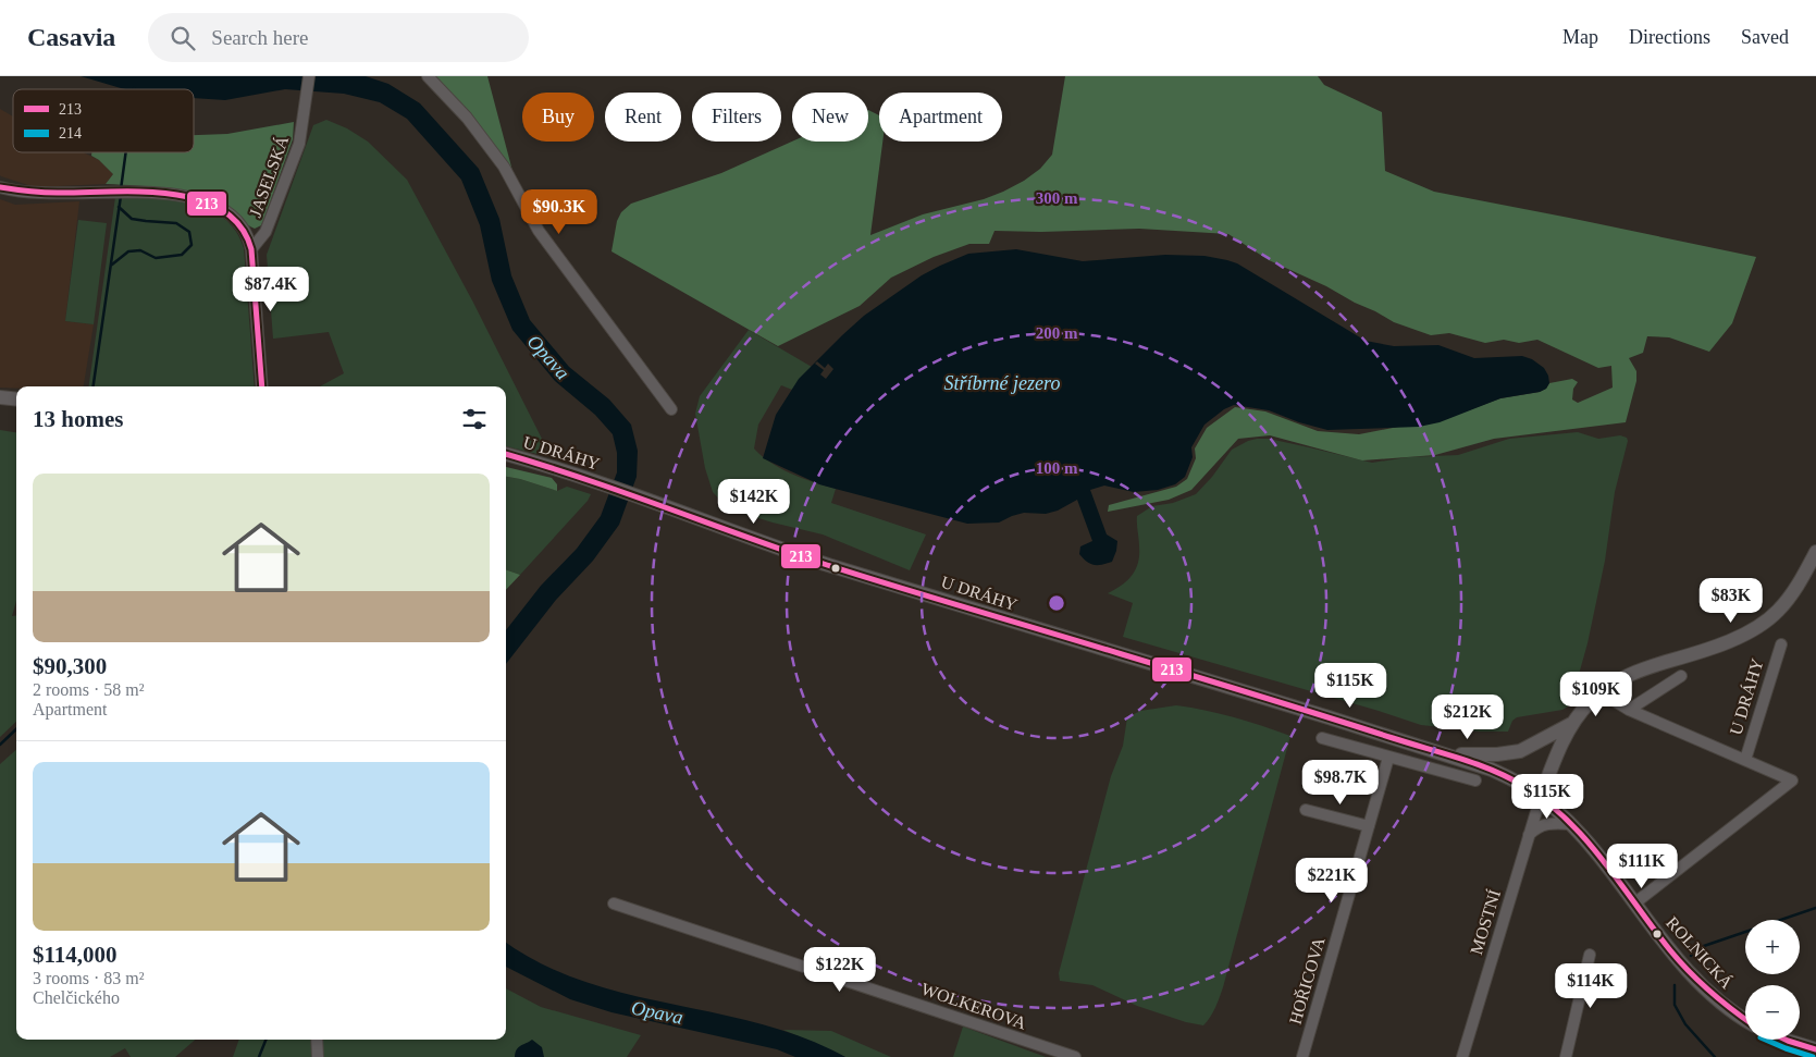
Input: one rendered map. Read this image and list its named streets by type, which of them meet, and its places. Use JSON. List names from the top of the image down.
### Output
{
  "streets": {
    "street": [
      "JASELSKÁ",
      "U DRÁHY",
      "MOSTNÍ",
      "ROLNICKÁ",
      "HOŘICOVA",
      "WOLKEROVA"
    ]
  },
  "crossings": [
    ["U DRÁHY", "MOSTNÍ"],
    ["U DRÁHY", "ROLNICKÁ"],
    ["MOSTNÍ", "ROLNICKÁ"]
  ],
  "water": ["Opava", "Stříbrné jezero"],
  "lines": ["transit line 213", "transit line 214"],
  "legend": ["213", "214"],
  "page": {
    "header": "Casavia",
    "search": "Search here",
    "nav": ["Map", "Directions", "Saved"],
    "chip": [
      "Buy",
      "Rent",
      "Filters",
      "New",
      "Apartment"
    ],
    "price": [
      "$90.3K",
      "$87.4K",
      "$142K",
      "$83K",
      "$115K",
      "$109K",
      "$212K",
      "$98.7K",
      "$115K",
      "$111K",
      "$221K",
      "$122K",
      "$114K"
    ],
    "heading": "13 homes",
    "list": [
      {
        "name": "$90,300",
        "note": "2 rooms · 58 m² · Apartment"
      },
      {
        "name": "$114,000",
        "note": "3 rooms · 83 m² · Chelčického"
      }
    ],
    "map_buttons": ["+", "−"]
  },
  "rings": ["300 m", "200 m", "100 m"]
}
